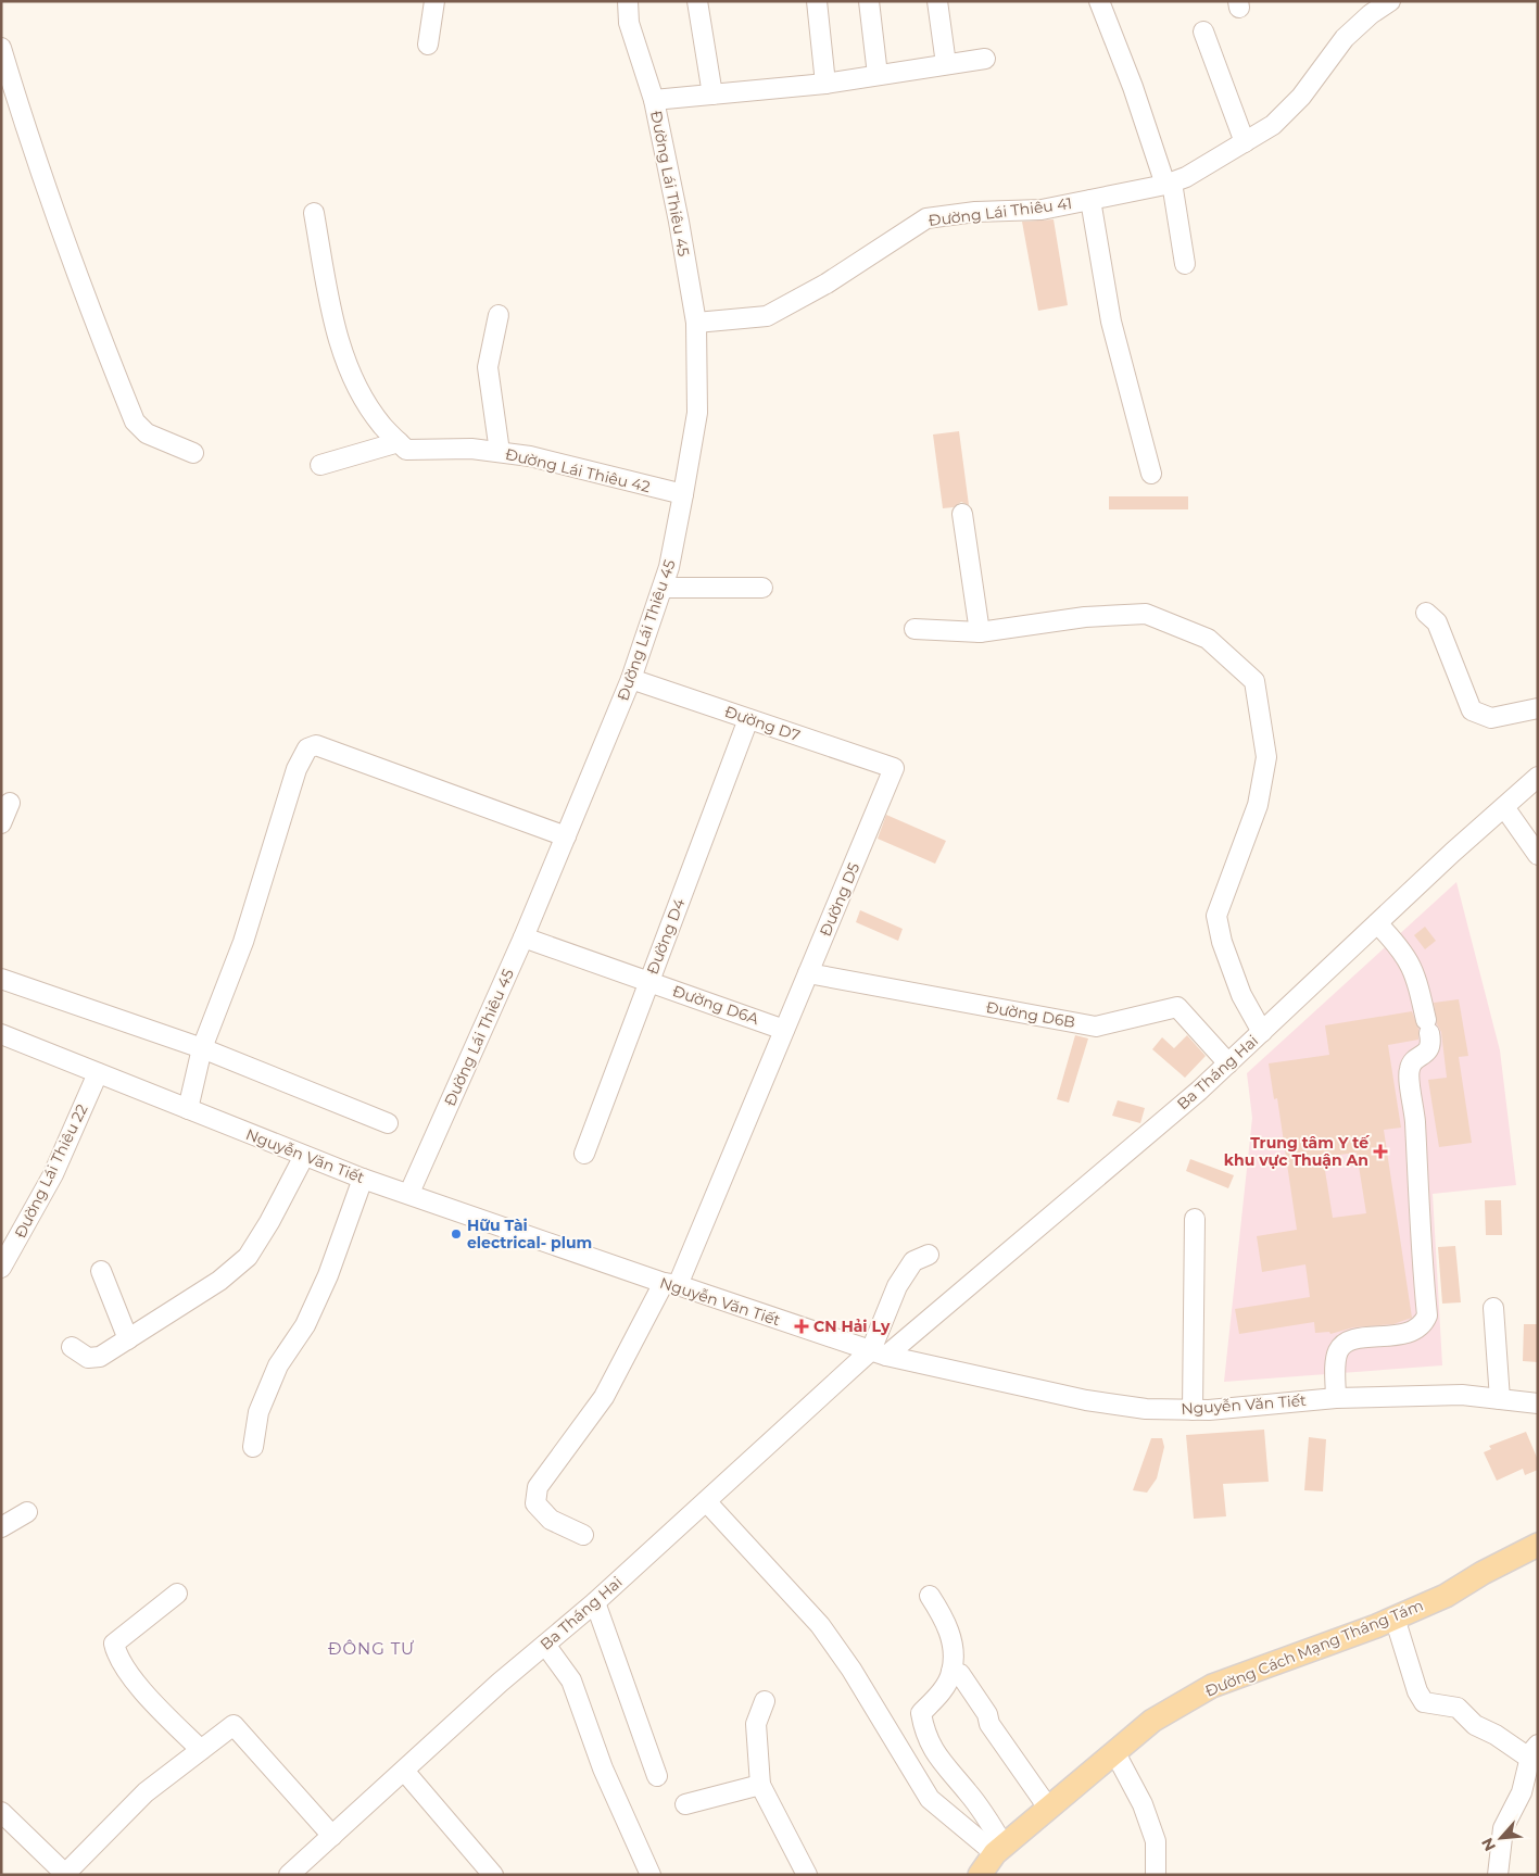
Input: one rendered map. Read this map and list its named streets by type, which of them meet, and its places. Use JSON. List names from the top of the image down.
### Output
{
  "streets": {
    "main road": ["Đường Cách Mạng Tháng Tám"],
    "street": [
      "Đường Lái Thiêu 45",
      "Đường Lái Thiêu 41",
      "Đường Lái Thiêu 42",
      "Đường D7",
      "Đường D5",
      "Đường D4",
      "Đường D6A",
      "Đường D6B",
      "Ba Tháng Hai",
      "Nguyễn Văn Tiết",
      "Đường Lái Thiêu 22"
    ]
  },
  "crossings": [
    ["Đường Lái Thiêu 45", "Đường Lái Thiêu 41"],
    ["Đường Lái Thiêu 45", "Đường Lái Thiêu 42"],
    ["Đường Lái Thiêu 45", "Đường D7"],
    ["Đường Lái Thiêu 45", "Đường D6A"],
    ["Đường Lái Thiêu 45", "Nguyễn Văn Tiết"],
    ["Đường D7", "Đường D5"],
    ["Đường D7", "Đường D4"],
    ["Đường D5", "Đường D6A"],
    ["Đường D5", "Đường D6B"],
    ["Đường D5", "Nguyễn Văn Tiết"],
    ["Đường D4", "Đường D6A"],
    ["Đường D6B", "Ba Tháng Hai"],
    ["Ba Tháng Hai", "Nguyễn Văn Tiết"],
    ["Nguyễn Văn Tiết", "Đường Lái Thiêu 22"]
  ],
  "districts": ["ĐÔNG TƯ"],
  "places": {
    "health": ["Trung tâm Y tế khu vực Thuận An", "CN Hải Ly"],
    "other": ["Hữu Tài electrical- plum"]
  },
  "north": "bottom left"
}
